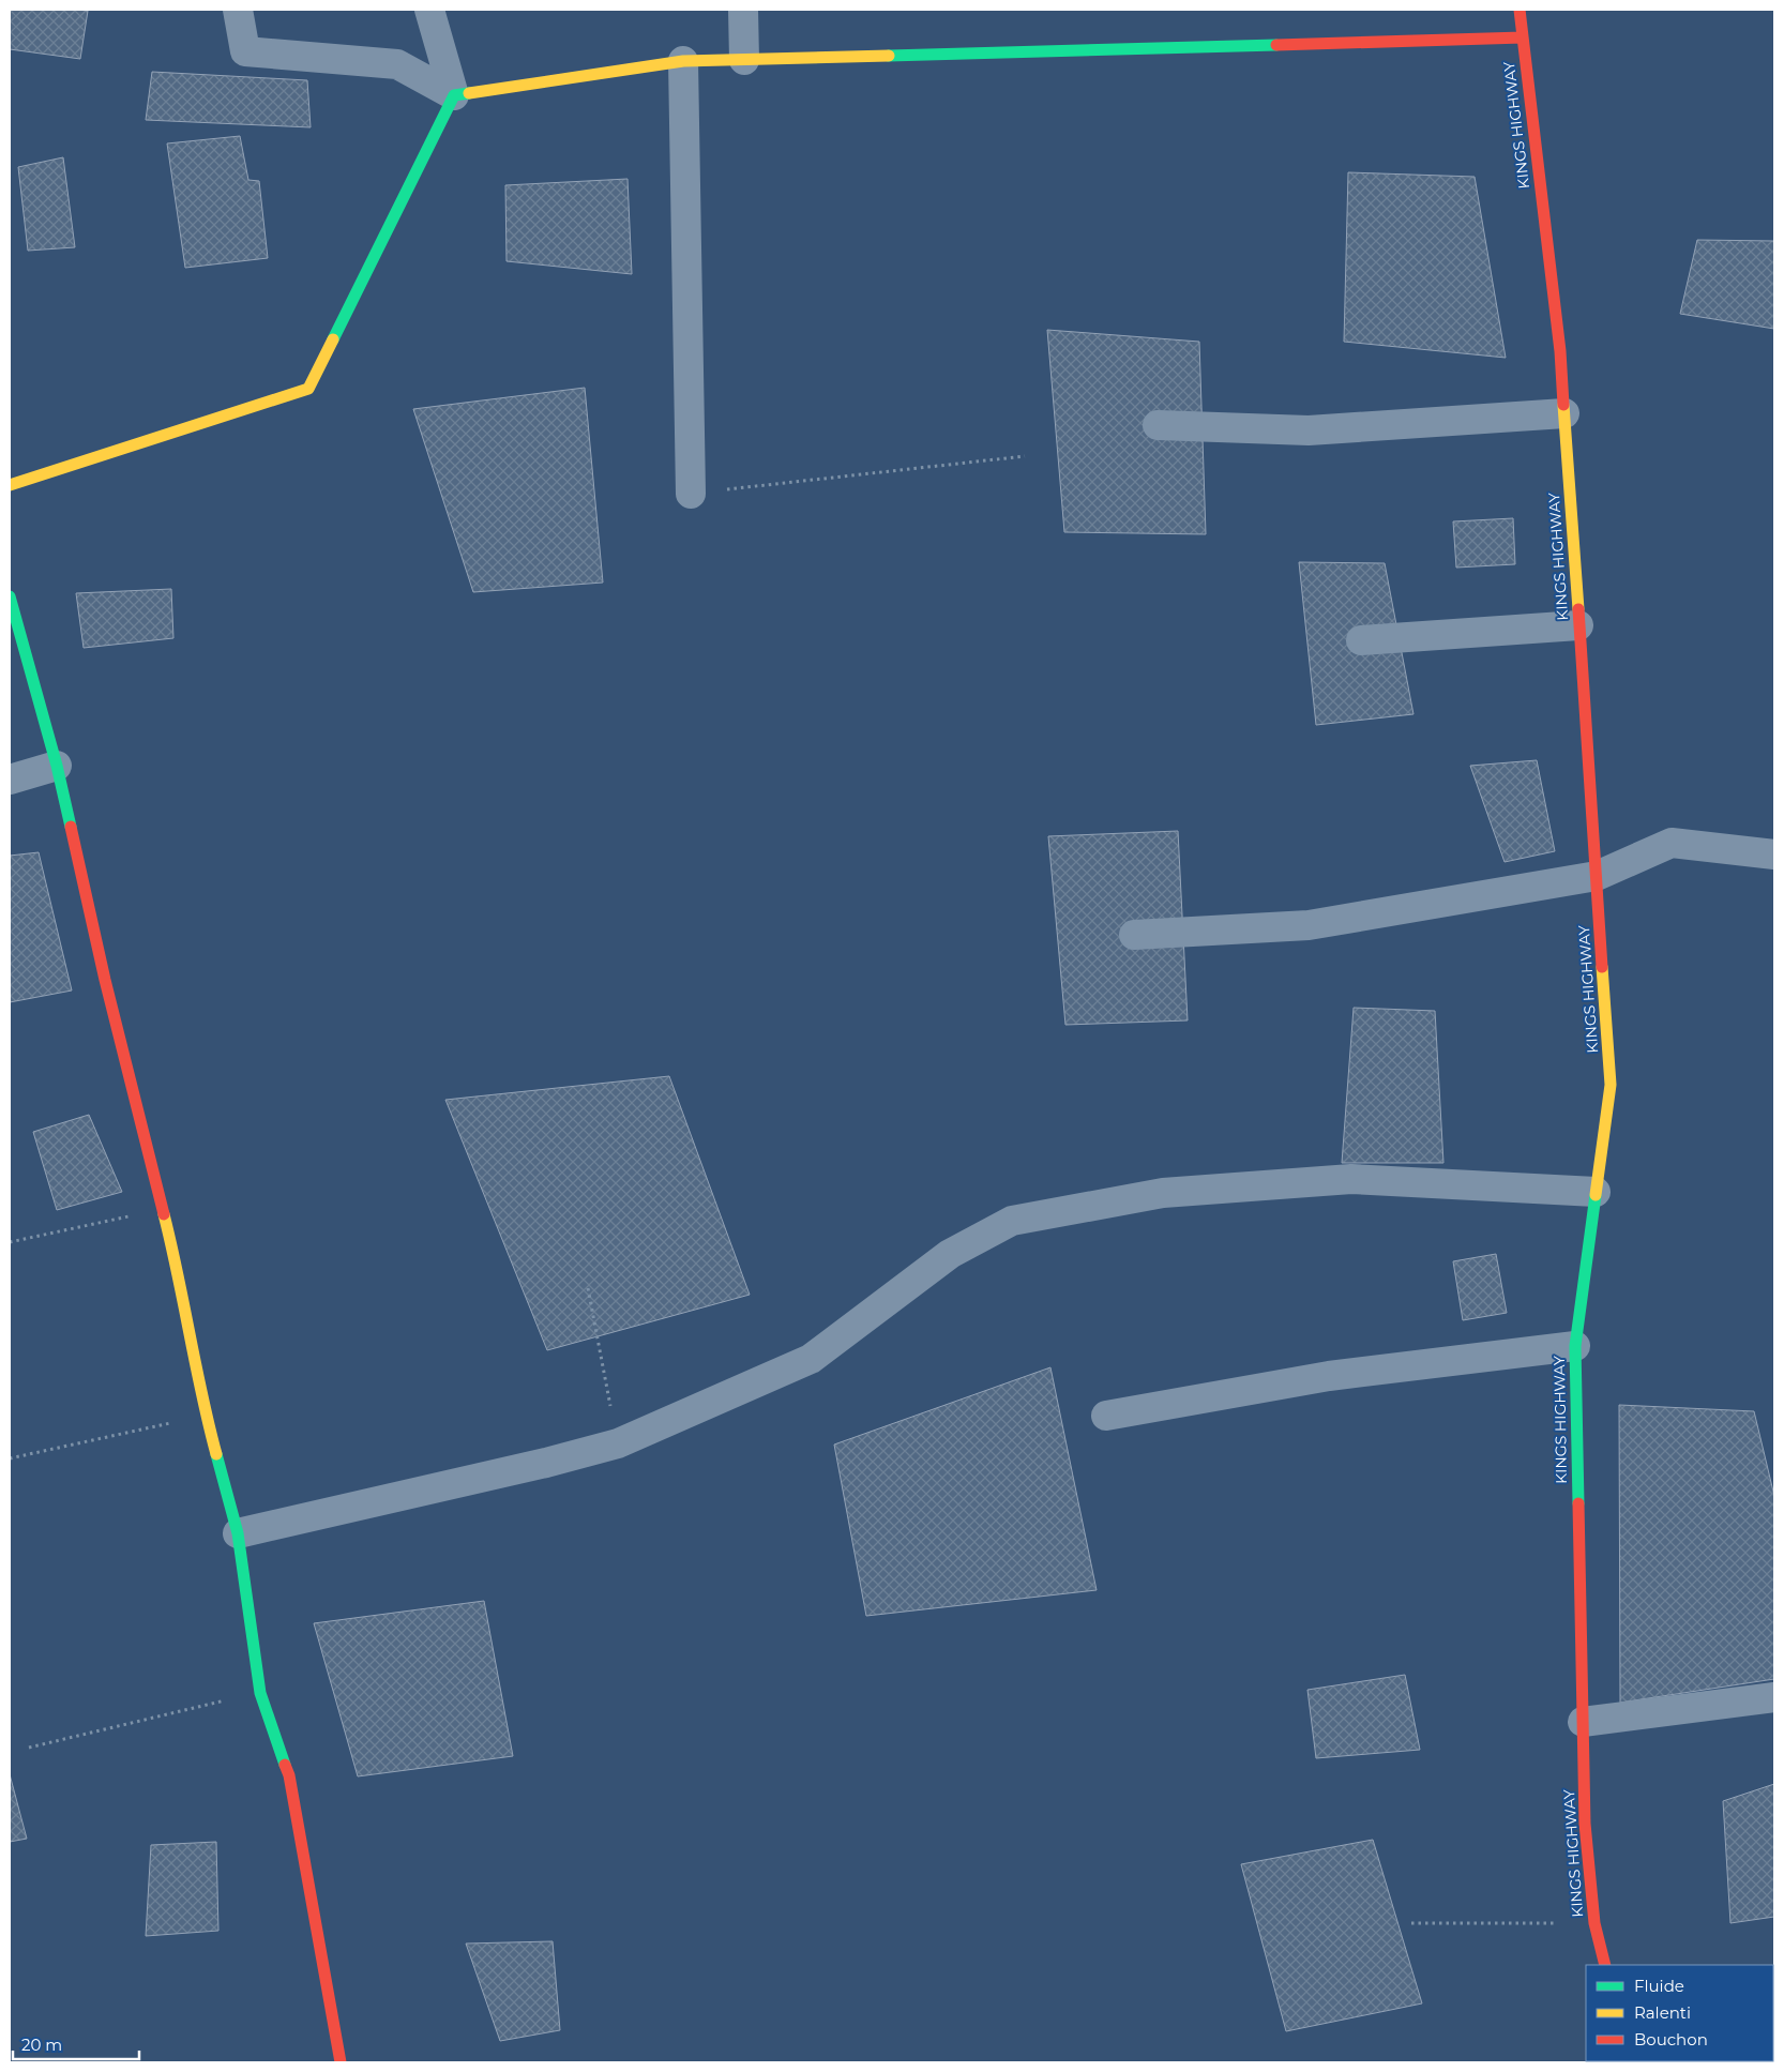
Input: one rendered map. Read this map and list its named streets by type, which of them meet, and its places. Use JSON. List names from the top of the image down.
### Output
{
  "streets": {
    "street": ["KINGS HIGHWAY"]
  },
  "legend": ["Fluide", "Ralenti", "Bouchon"],
  "scale_bar": "20 m"
}
